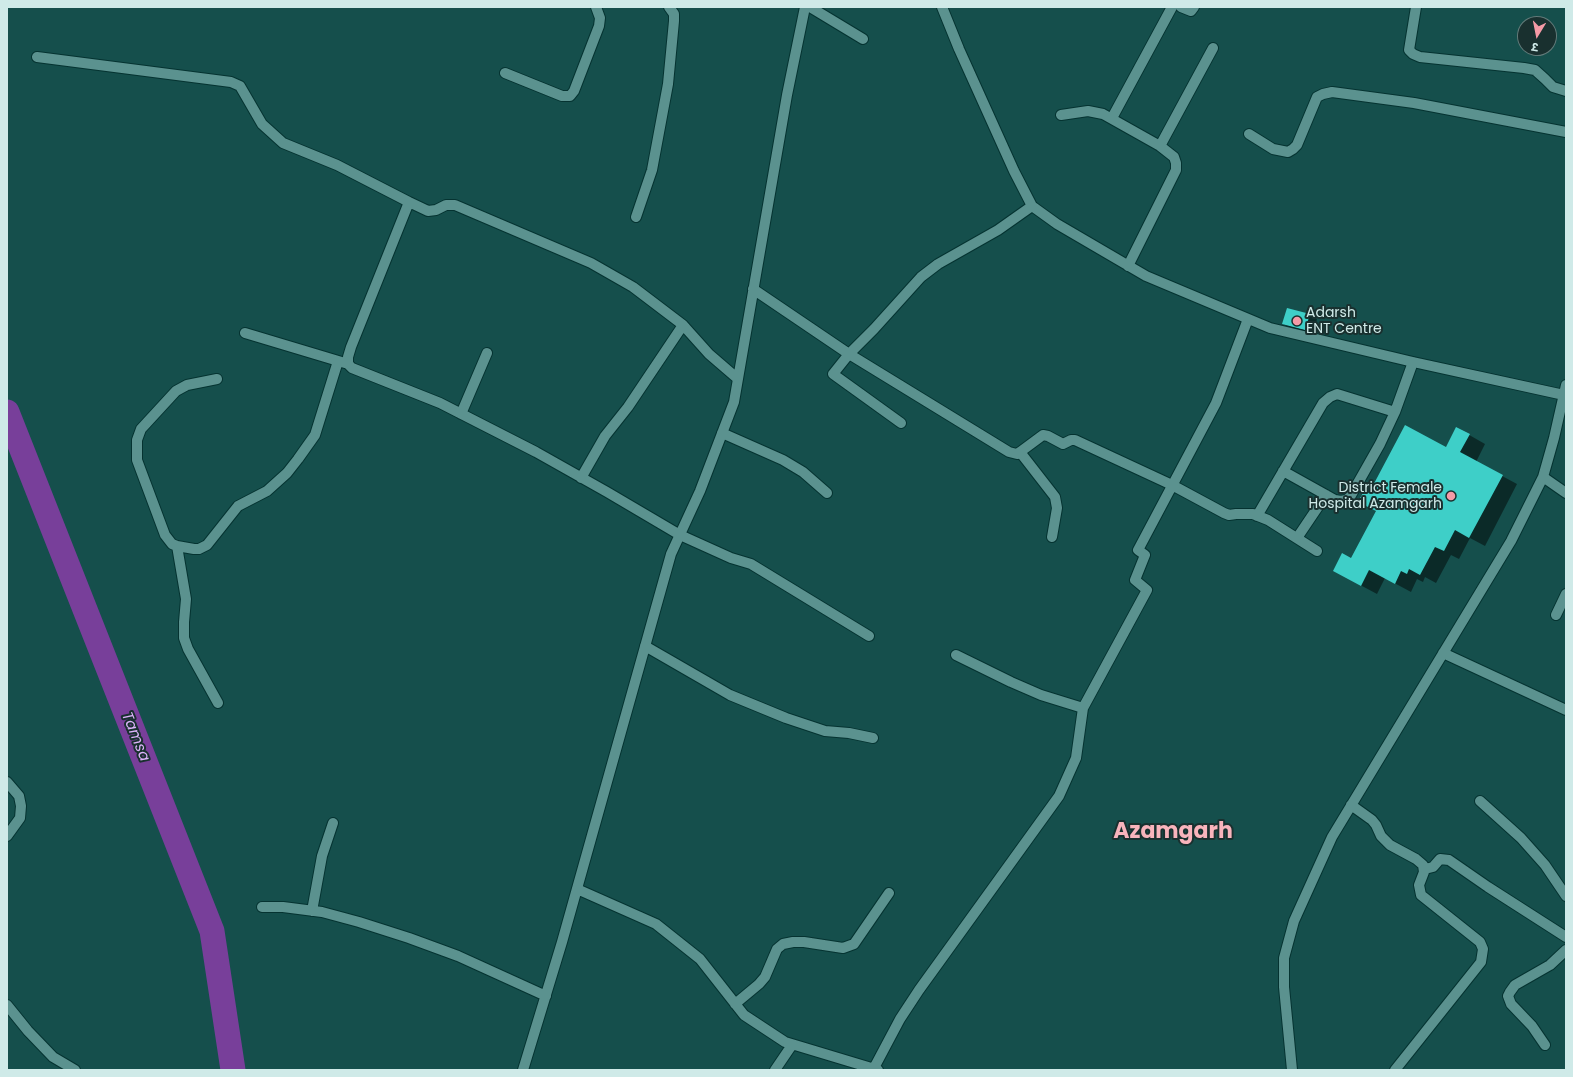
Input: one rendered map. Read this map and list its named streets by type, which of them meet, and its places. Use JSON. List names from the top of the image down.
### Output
{
  "districts": ["Azamgarh"],
  "water": ["Tamsa"],
  "places": ["Adarsh ENT Centre", "District Female Hospital Azamgarh"],
  "north": "bottom"
}
